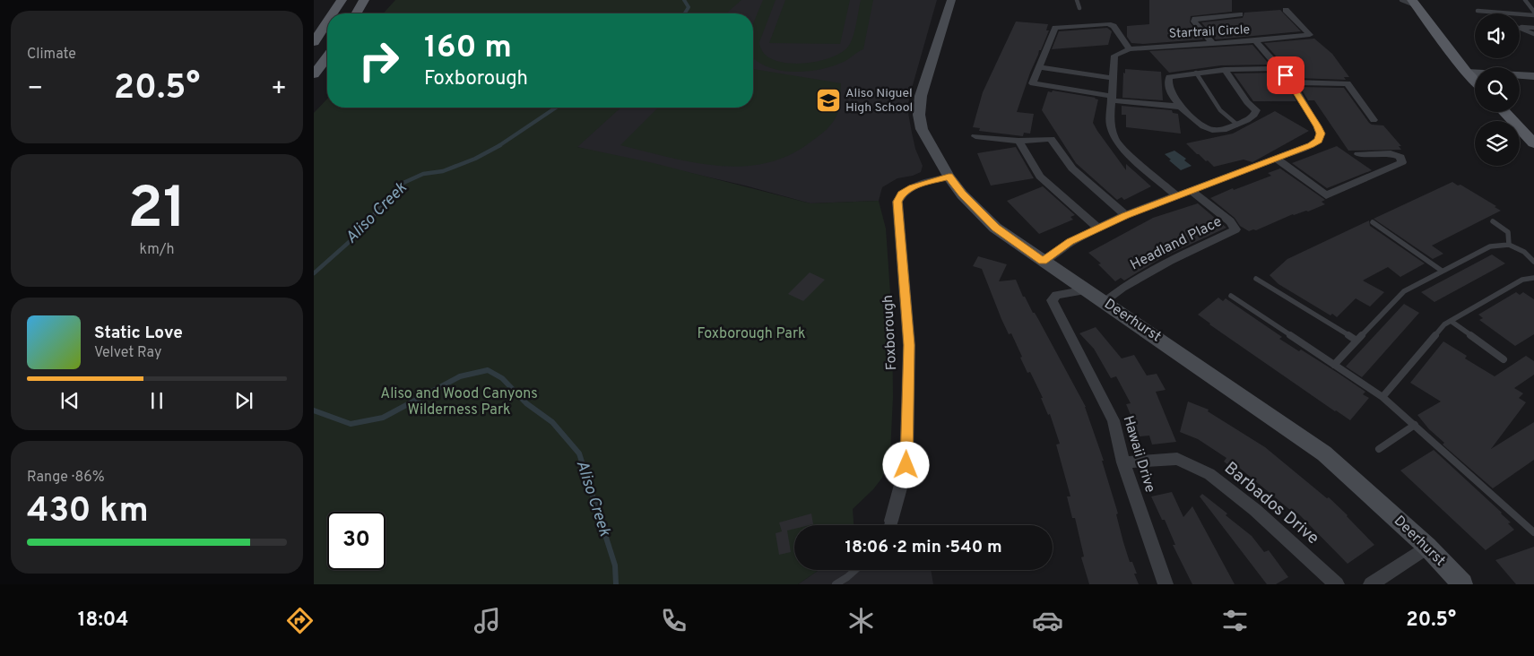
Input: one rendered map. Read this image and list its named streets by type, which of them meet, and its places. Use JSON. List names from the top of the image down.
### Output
{
  "streets": {
    "street": [
      "Startrail Circle",
      "Headland Place",
      "Deerhurst",
      "Foxborough",
      "Hawaii Drive",
      "Barbados Drive"
    ]
  },
  "crossings": [
    ["Startrail Circle", "Headland Place"],
    ["Startrail Circle", "Deerhurst"],
    ["Headland Place", "Deerhurst"],
    ["Deerhurst", "Foxborough"],
    ["Deerhurst", "Hawaii Drive"],
    ["Hawaii Drive", "Barbados Drive"]
  ],
  "water": ["Aliso Creek"],
  "parks": ["Foxborough Park", "Aliso and Wood Canyons Wilderness Park"],
  "places": {
    "school or university": ["Aliso Niguel High School"]
  },
  "page": {
    "tile": [
      "Climate",
      ["21", "km/h"],
      ["Range · 86%", "430 km"]
    ],
    "turn": ["160 m", "Foxborough"],
    "heat": ["−", "20.5°", "+"],
    "song": ["Static Love", "Velvet Ray"],
    "limit": "30",
    "trip": "18:06 · 2 min · 540 m",
    "tabs": ["18:04", "20.5°"]
  }
}
